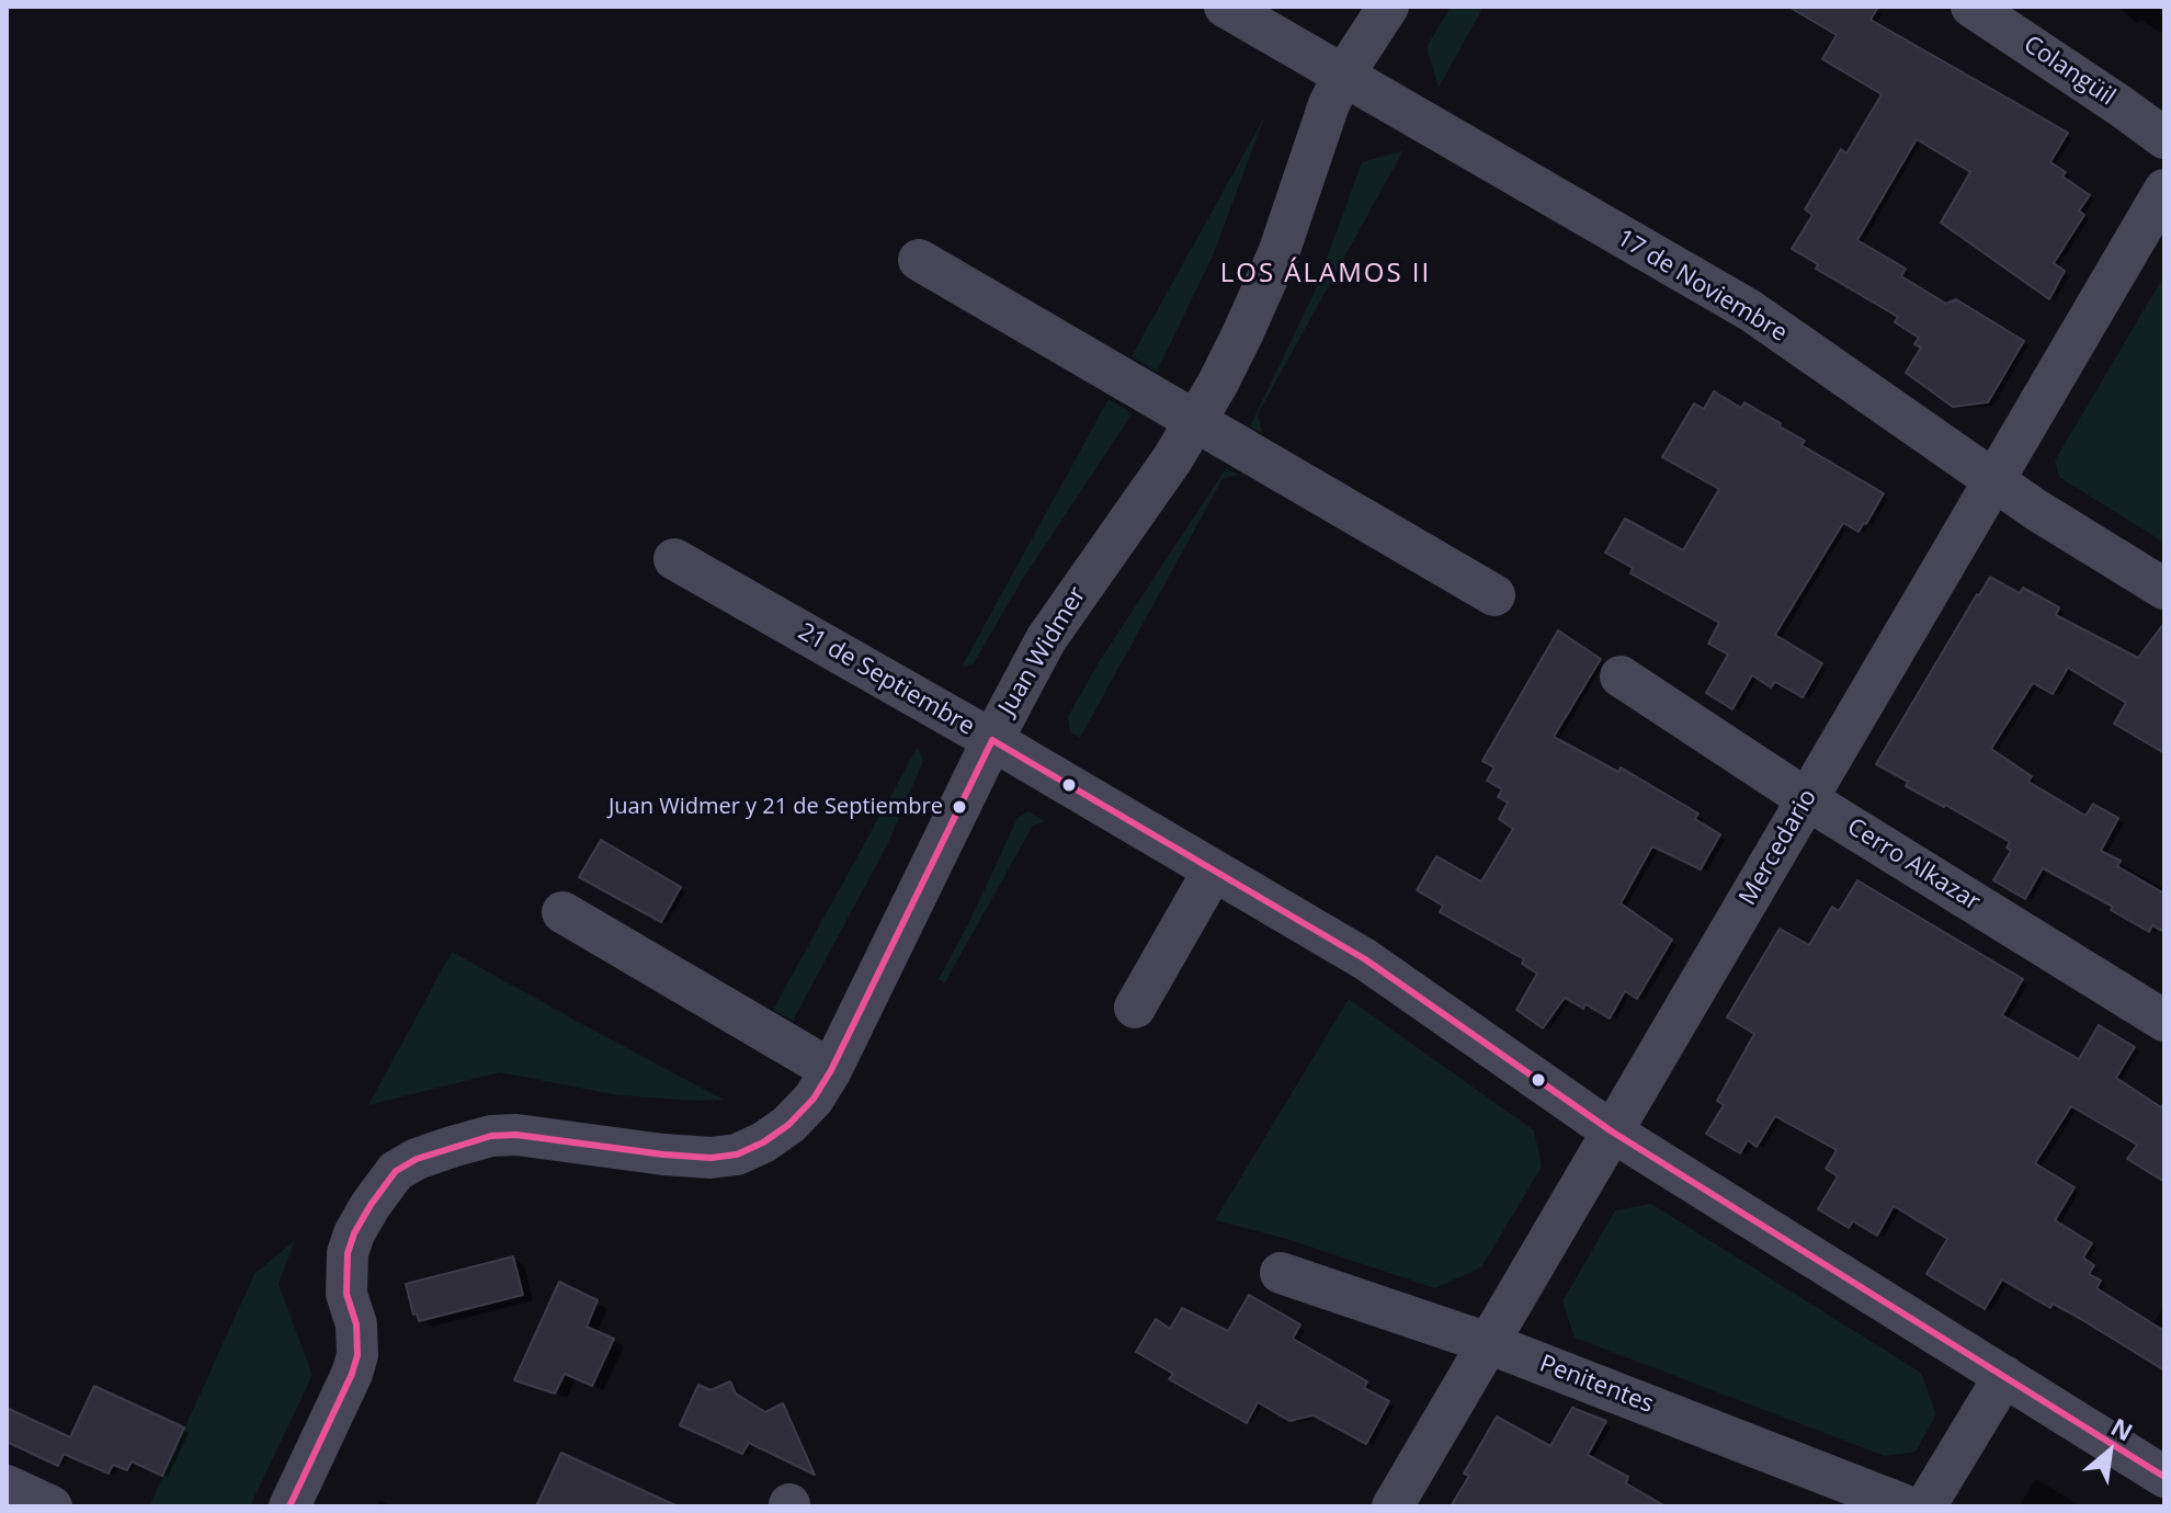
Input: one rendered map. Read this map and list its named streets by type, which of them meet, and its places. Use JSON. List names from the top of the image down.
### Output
{
  "streets": {
    "street": [
      "Colangüil",
      "17 de Noviembre",
      "Juan Widmer",
      "21 de Septiembre",
      "Mercedario",
      "Cerro Alkazar",
      "Penitentes"
    ]
  },
  "crossings": [
    ["17 de Noviembre", "Juan Widmer"],
    ["17 de Noviembre", "Mercedario"],
    ["Juan Widmer", "21 de Septiembre"],
    ["21 de Septiembre", "Mercedario"],
    ["Mercedario", "Cerro Alkazar"],
    ["Mercedario", "Penitentes"]
  ],
  "districts": ["LOS ÁLAMOS II"],
  "places": ["Juan Widmer y 21 de Septiembre"],
  "north": "top right"
}
